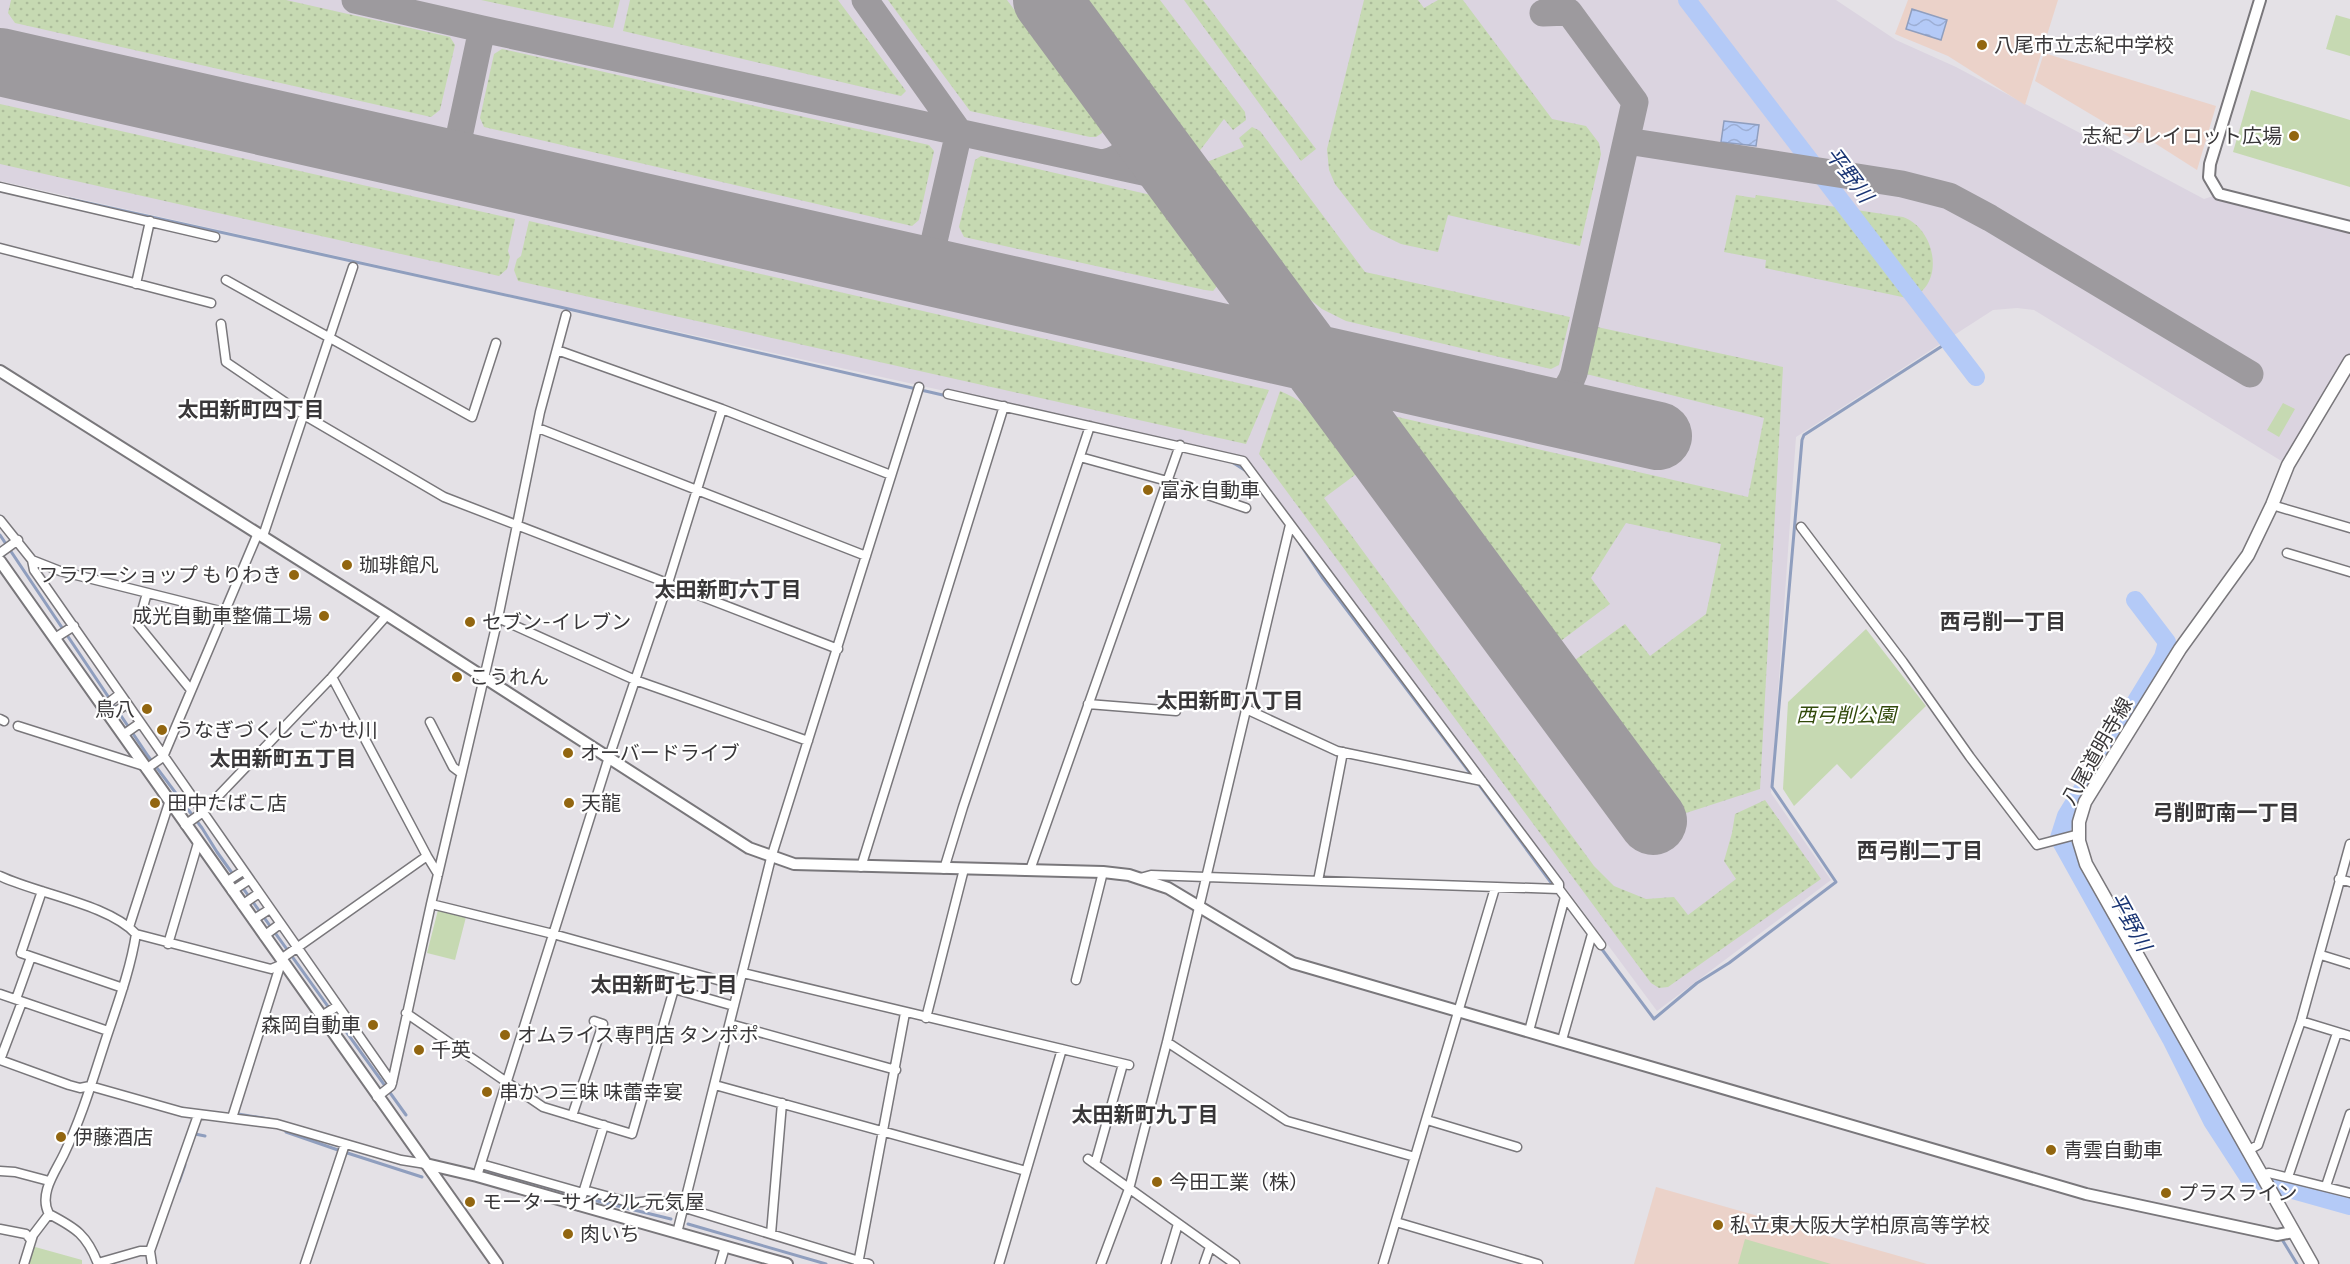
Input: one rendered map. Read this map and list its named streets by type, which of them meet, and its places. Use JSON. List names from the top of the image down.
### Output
{
  "streets": {
    "main road": ["八尾道明寺線"]
  },
  "districts": [
    "太田新町四丁目",
    "太田新町六丁目",
    "西弓削一丁目",
    "太田新町八丁目",
    "太田新町五丁目",
    "弓削町南一丁目",
    "西弓削二丁目",
    "太田新町七丁目",
    "太田新町九丁目"
  ],
  "water": ["平野川"],
  "parks": ["西弓削公園"],
  "places": [
    "八尾市立志紀中学校",
    "志紀プレイロット広場",
    "富永自動車",
    "珈琲館凡",
    "フラワーショップ もりわき",
    "成光自動車整備工場",
    "セブン-イレブン",
    "こうれん",
    "鳥八",
    "うなぎづくし ごかせ川",
    "オーバードライブ",
    "田中たばこ店",
    "天龍",
    "森岡自動車",
    "オムライス専門店 タンポポ",
    "千英",
    "串かつ三昧 味蕾幸宴",
    "伊藤酒店",
    "青雲自動車",
    "今田工業（株）",
    "プラスライン",
    "モーターサイクル 元気屋",
    "私立東大阪大学柏原高等学校",
    "肉いち"
  ]
}
